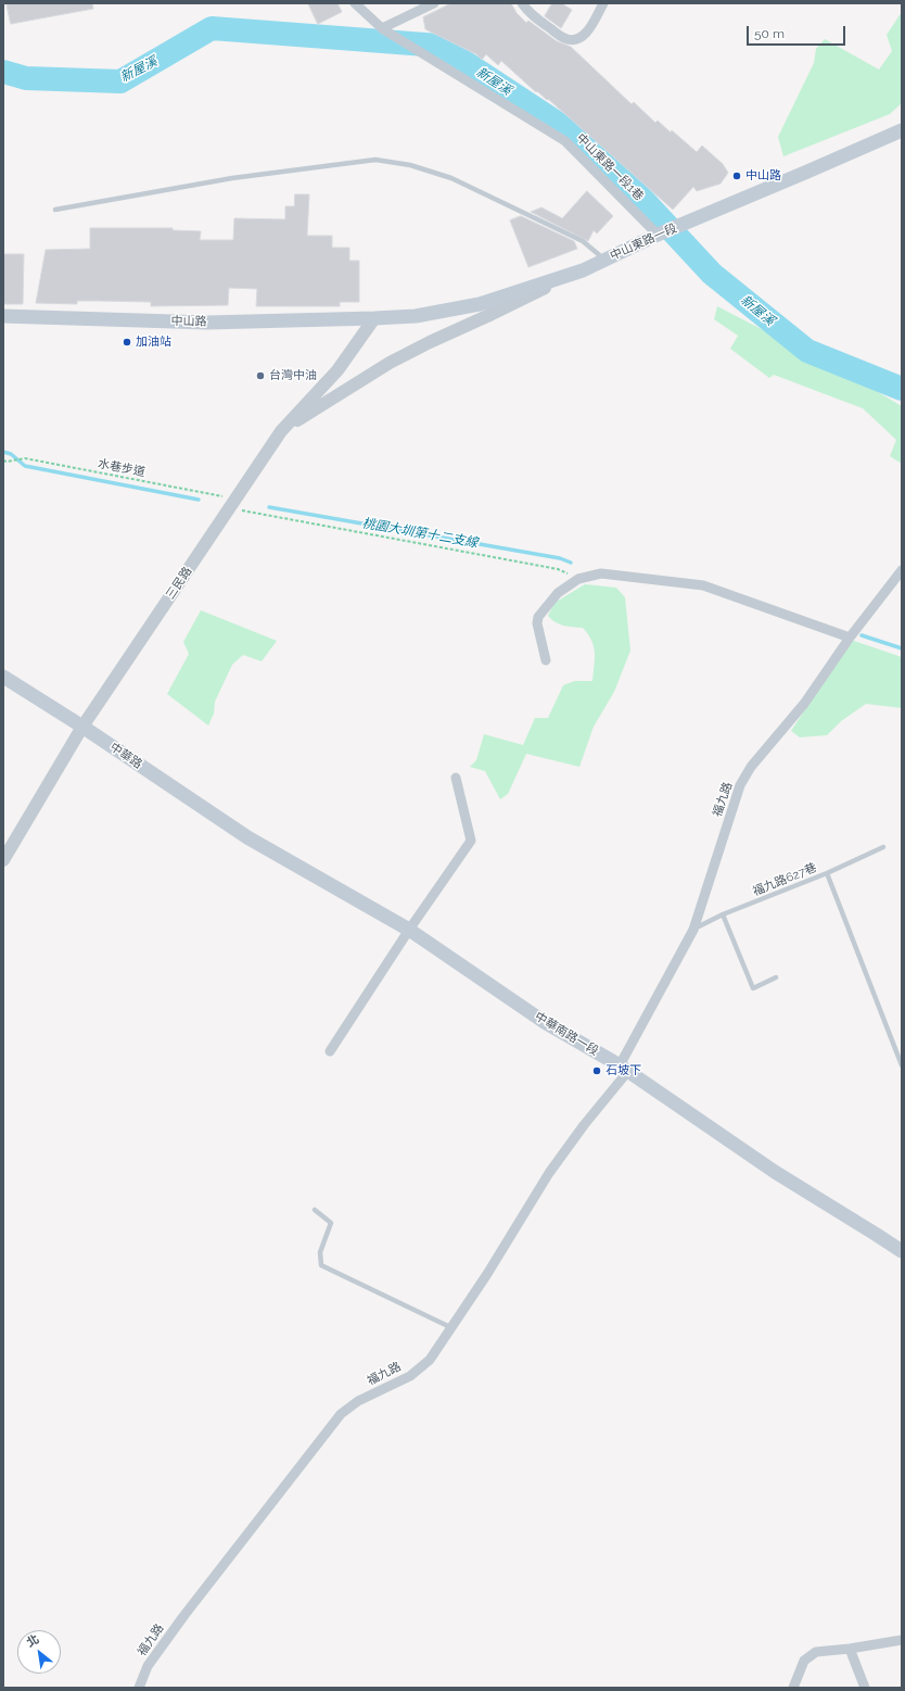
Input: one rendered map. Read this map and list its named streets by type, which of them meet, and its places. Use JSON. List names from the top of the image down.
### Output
{
  "streets": {
    "main road": [
      "中山東路一段",
      "中山路",
      "中華路",
      "中華南路一段"
    ],
    "street": ["中山東路一段1巷", "三民路", "福九路"],
    "lane": ["福九路627巷"],
    "path": ["水巷步道"]
  },
  "crossings": [
    ["中山東路一段1巷", "中山東路一段"],
    ["中山東路一段", "中山路"],
    ["中山東路一段", "三民路"],
    ["中山路", "三民路"],
    ["水巷步道", "三民路"],
    ["三民路", "中華路"],
    ["中華路", "中華南路一段"],
    ["福九路", "福九路627巷"],
    ["福九路", "中華南路一段"]
  ],
  "water": ["新屋溪", "桃園大圳第十二支線"],
  "places": [
    "中山路",
    "加油站",
    "台灣中油",
    "石坡下"
  ],
  "scale_bar": "50 m",
  "north": "top left"
}
